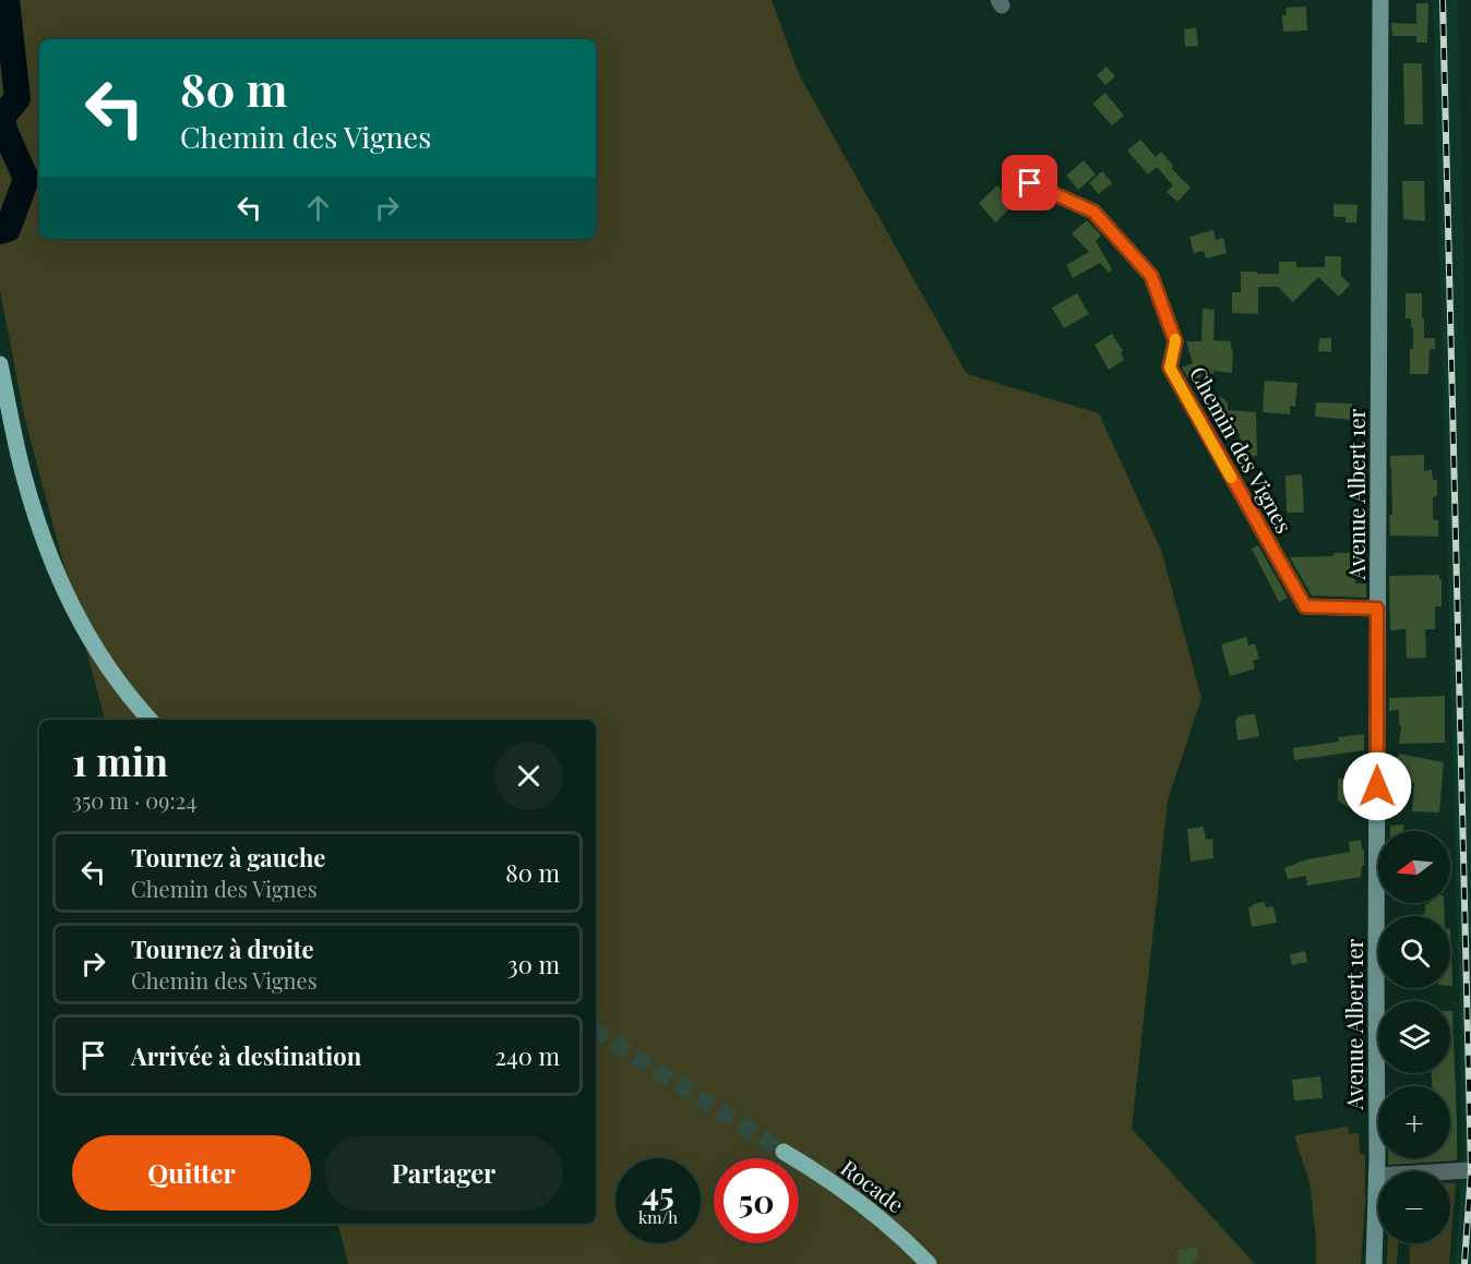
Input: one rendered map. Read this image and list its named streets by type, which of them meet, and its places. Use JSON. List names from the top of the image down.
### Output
{
  "streets": {
    "main road": ["Avenue Albert 1er", "Rocade"],
    "street": ["Chemin des Vignes"]
  },
  "crossings": [
    ["Chemin des Vignes", "Avenue Albert 1er"]
  ],
  "north": "left",
  "page": {
    "turn": ["80 m", "Chemin des Vignes"],
    "heading": ["1 min", "350 m · 09:24"],
    "map_buttons": ["+", "−"],
    "list": [
      {
        "name": "Tournez à gauche",
        "note": "Chemin des Vignes",
        "value": "80 m"
      },
      {
        "name": "Tournez à droite",
        "note": "Chemin des Vignes",
        "value": "30 m"
      },
      {
        "name": "Arrivée à destination",
        "value": "240 m"
      }
    ],
    "buttons": ["Quitter", "Partager"],
    "speed": "45 km/h",
    "limit": "50"
  }
}
